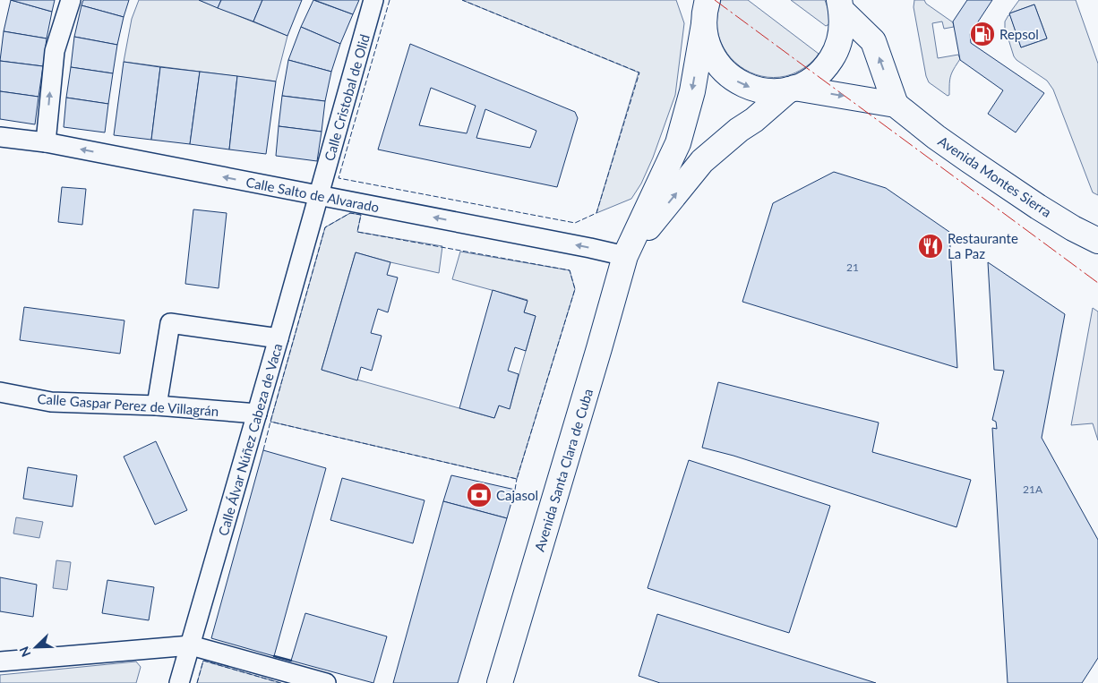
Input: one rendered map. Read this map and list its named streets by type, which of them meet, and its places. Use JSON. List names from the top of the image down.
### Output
{
  "streets": {
    "street": [
      "Calle Cristobal de Olid",
      "Avenida Montes Sierra",
      "Calle Salto de Alvarado",
      "Calle Gaspar Perez de Villagrán",
      "Calle Álvar Núñez Cabeza de Vaca",
      "Avenida Santa Clara de Cuba"
    ]
  },
  "crossings": [
    ["Calle Cristobal de Olid", "Calle Salto de Alvarado"],
    ["Calle Cristobal de Olid", "Calle Álvar Núñez Cabeza de Vaca"],
    ["Avenida Montes Sierra", "Avenida Santa Clara de Cuba"],
    ["Calle Salto de Alvarado", "Calle Álvar Núñez Cabeza de Vaca"],
    ["Calle Salto de Alvarado", "Avenida Santa Clara de Cuba"],
    ["Calle Gaspar Perez de Villagrán", "Calle Álvar Núñez Cabeza de Vaca"]
  ],
  "one_way": ["Calle Salto de Alvarado"],
  "places": {
    "fuel station": ["Repsol"],
    "restaurant": ["Restaurante La Paz"],
    "bank": ["Cajasol"]
  },
  "house_numbers": ["21", "21A"],
  "north": "bottom left"
}
